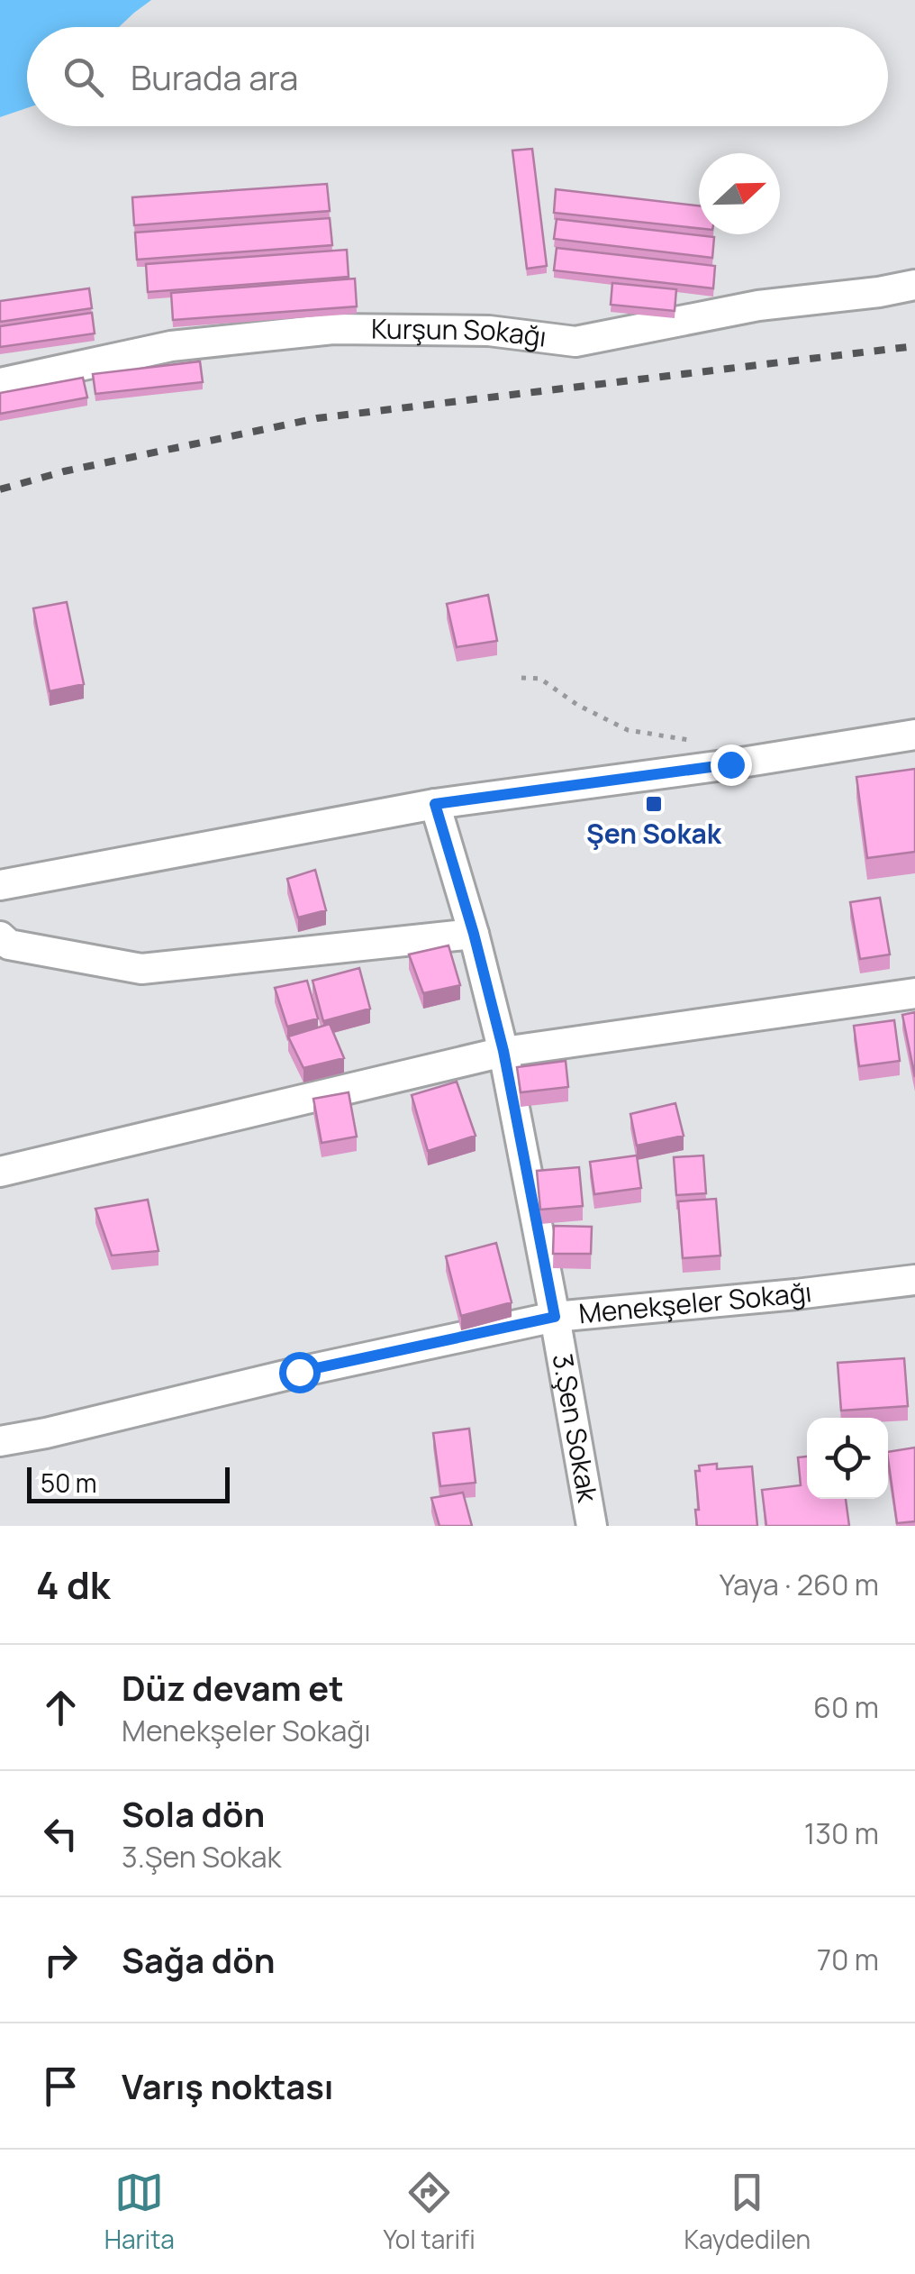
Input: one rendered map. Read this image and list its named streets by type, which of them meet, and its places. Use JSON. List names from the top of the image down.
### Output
{
  "streets": {
    "street": ["Kurşun Sokağı", "Menekşeler Sokağı", "3.Şen Sokak"]
  },
  "crossings": [
    ["Menekşeler Sokağı", "3.Şen Sokak"]
  ],
  "places": {
    "transit": ["Şen Sokak"]
  },
  "scale_bar": "50 m",
  "north": "right",
  "page": {
    "search": "Burada ara",
    "scale": "50 m",
    "heading": ["4 dk", "Yaya · 260 m"],
    "list": [
      ["Düz devam et", "Menekşeler Sokağı", "60 m"],
      ["Sola dön", "3.Şen Sokak", "130 m"],
      ["Sağa dön", "70 m"],
      "Varış noktası"
    ],
    "nav": ["Harita", "Yol tarifi", "Kaydedilen"]
  }
}
